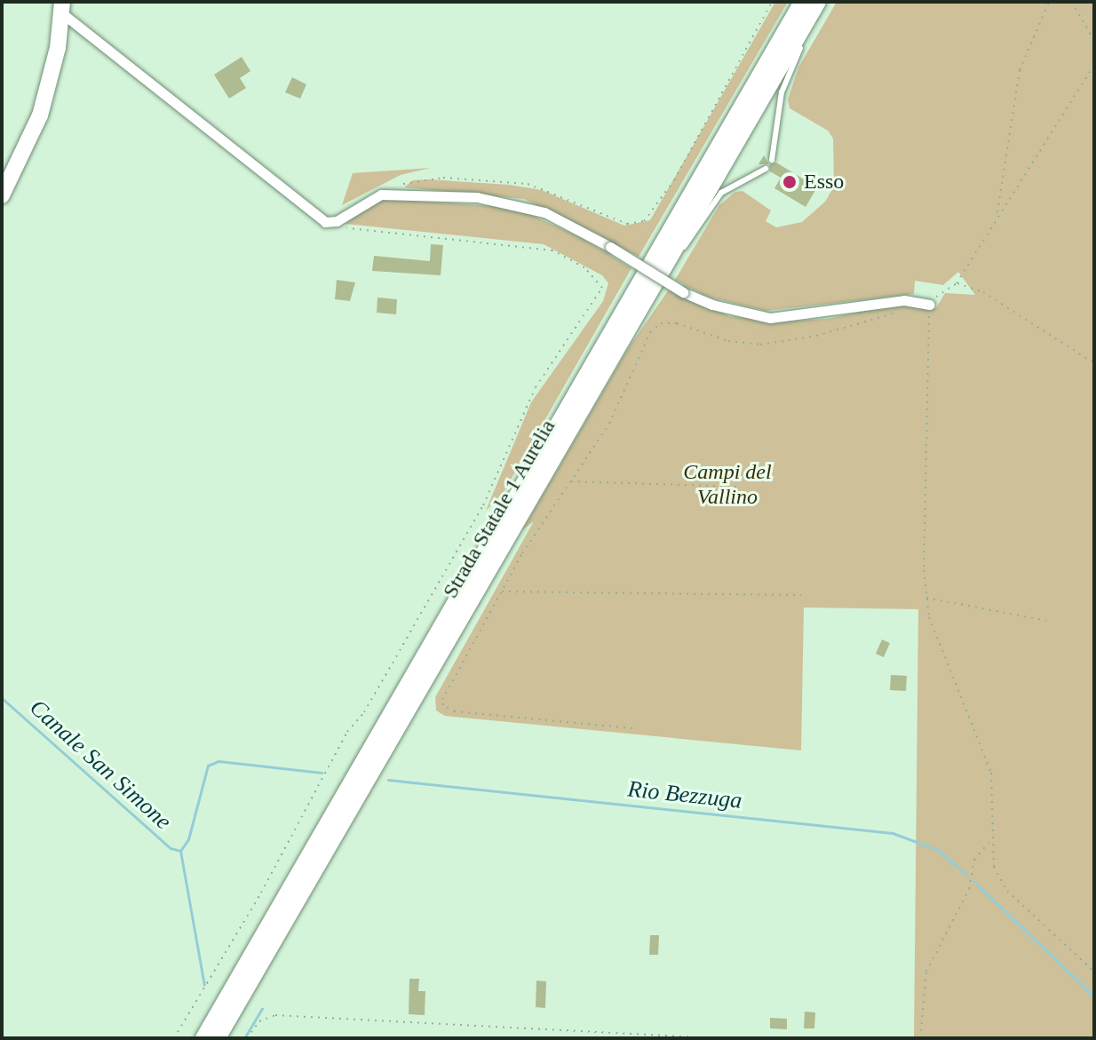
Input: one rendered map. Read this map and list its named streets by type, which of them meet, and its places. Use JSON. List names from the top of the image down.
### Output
{
  "streets": {
    "main road": ["Strada Statale 1 Aurelia"]
  },
  "water": ["Canale San Simone", "Rio Bezzuga"],
  "parks": ["Campi del Vallino"],
  "places": ["Esso"]
}
